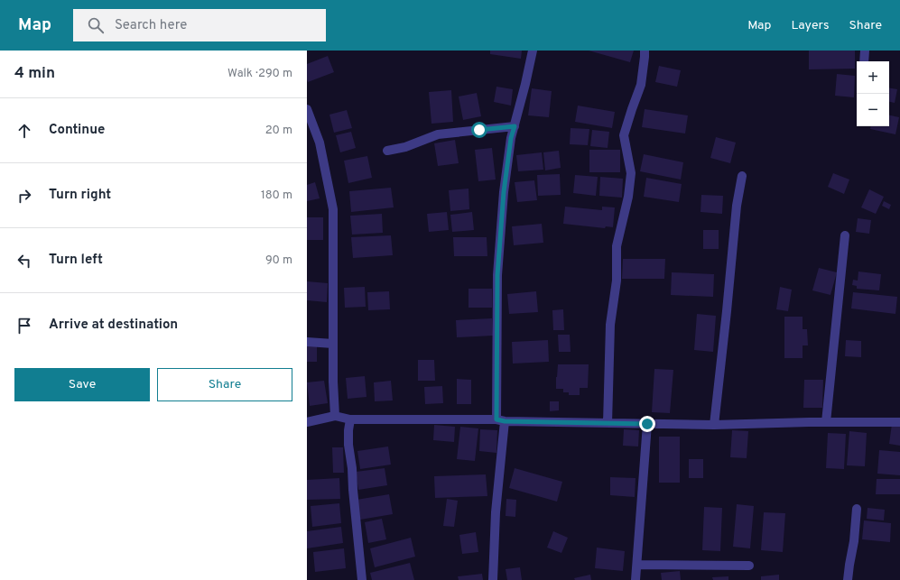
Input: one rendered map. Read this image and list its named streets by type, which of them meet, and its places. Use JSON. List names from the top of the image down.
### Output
{
  "page": {
    "header": "Map",
    "search": "Search here",
    "nav": ["Map", "Layers", "Share"],
    "heading": ["4 min", "Walk · 290 m"],
    "map_buttons": ["+", "−"],
    "list": [
      ["Continue", "20 m"],
      ["Turn right", "180 m"],
      ["Turn left", "90 m"],
      "Arrive at destination"
    ],
    "buttons": ["Save", "Share"]
  }
}
